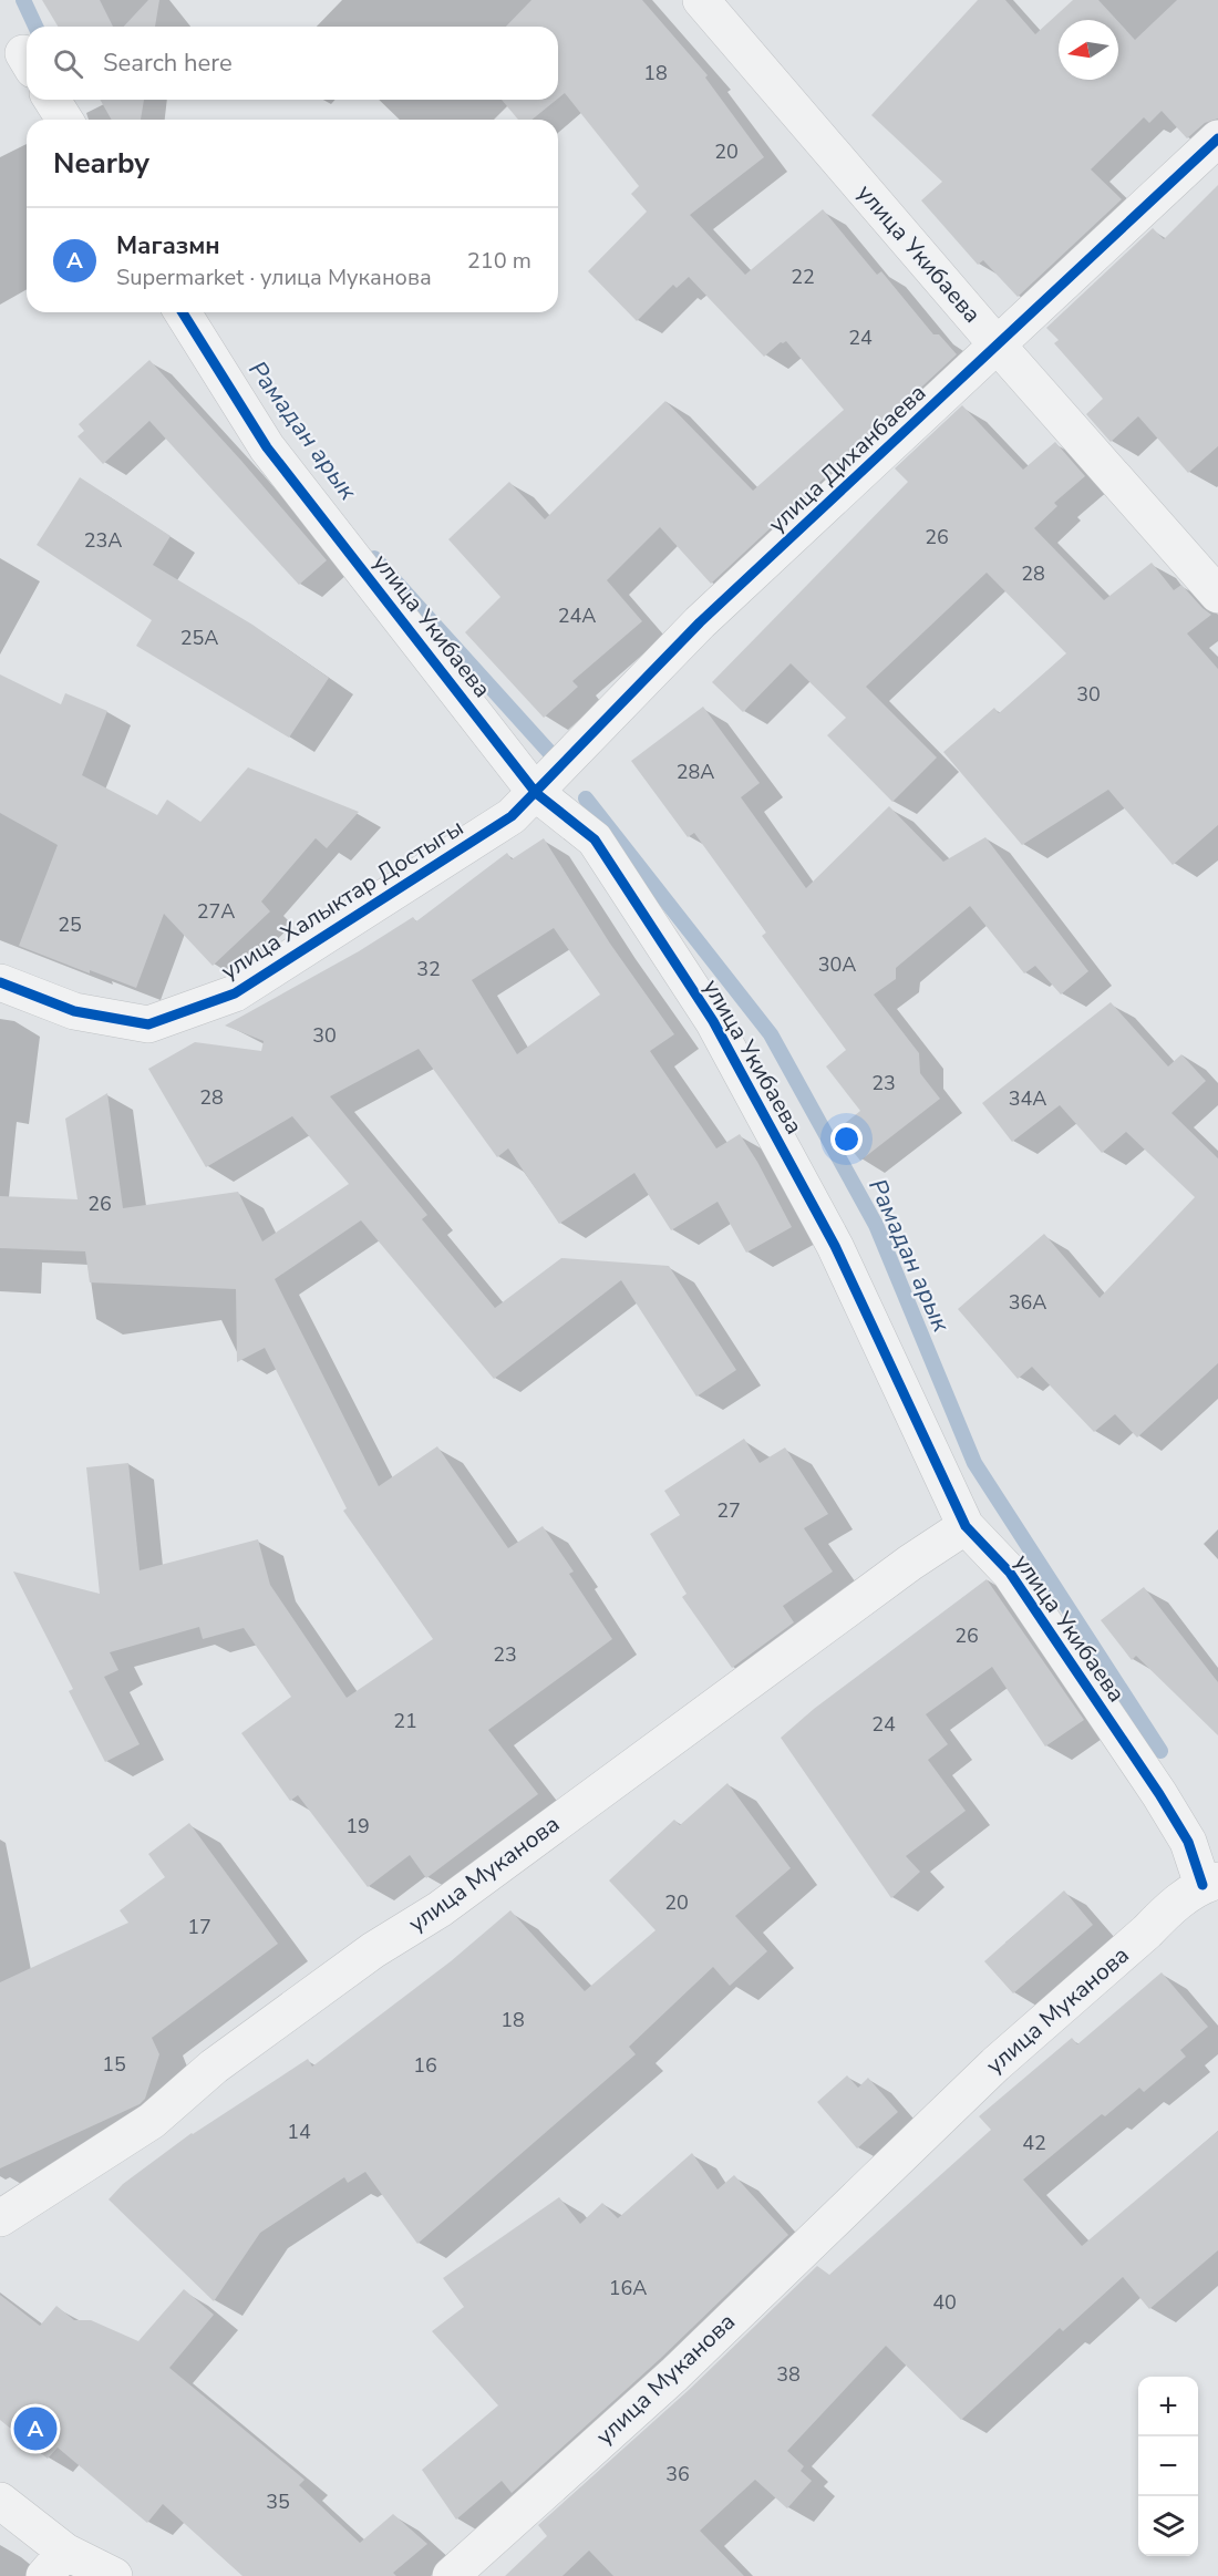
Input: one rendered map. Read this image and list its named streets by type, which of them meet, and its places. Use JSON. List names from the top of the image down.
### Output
{
  "streets": {
    "street": [
      "улица Укибаева",
      "улица Диханбаева",
      "улица Халыктар Достыгы",
      "улица Муканова"
    ]
  },
  "crossings": [
    ["улица Укибаева", "улица Диханбаева"],
    ["улица Укибаева", "улица Халыктар Достыгы"],
    ["улица Укибаева", "улица Муканова"],
    ["улица Диханбаева", "улица Халыктар Достыгы"]
  ],
  "water": ["Рамадан арык"],
  "house_numbers": [
    "18",
    "20",
    "22",
    "24",
    "26",
    "23А",
    "28",
    "24А",
    "25А",
    "30",
    "28А",
    "27А",
    "25",
    "30А",
    "32",
    "30",
    "23",
    "28",
    "34А",
    "26",
    "36А",
    "27",
    "26",
    "23",
    "21",
    "24",
    "19",
    "20",
    "17",
    "18",
    "15",
    "16",
    "14",
    "42",
    "16А",
    "40",
    "38",
    "36",
    "35"
  ],
  "north": "left",
  "page": {
    "search": "Search here",
    "heading": "Nearby",
    "list": [
      {
        "mark": "A",
        "name": "Магазмн",
        "note": "Supermarket · улица Муканова",
        "value": "210 m"
      }
    ],
    "map_buttons": ["+", "−"],
    "pins": "A"
  }
}
